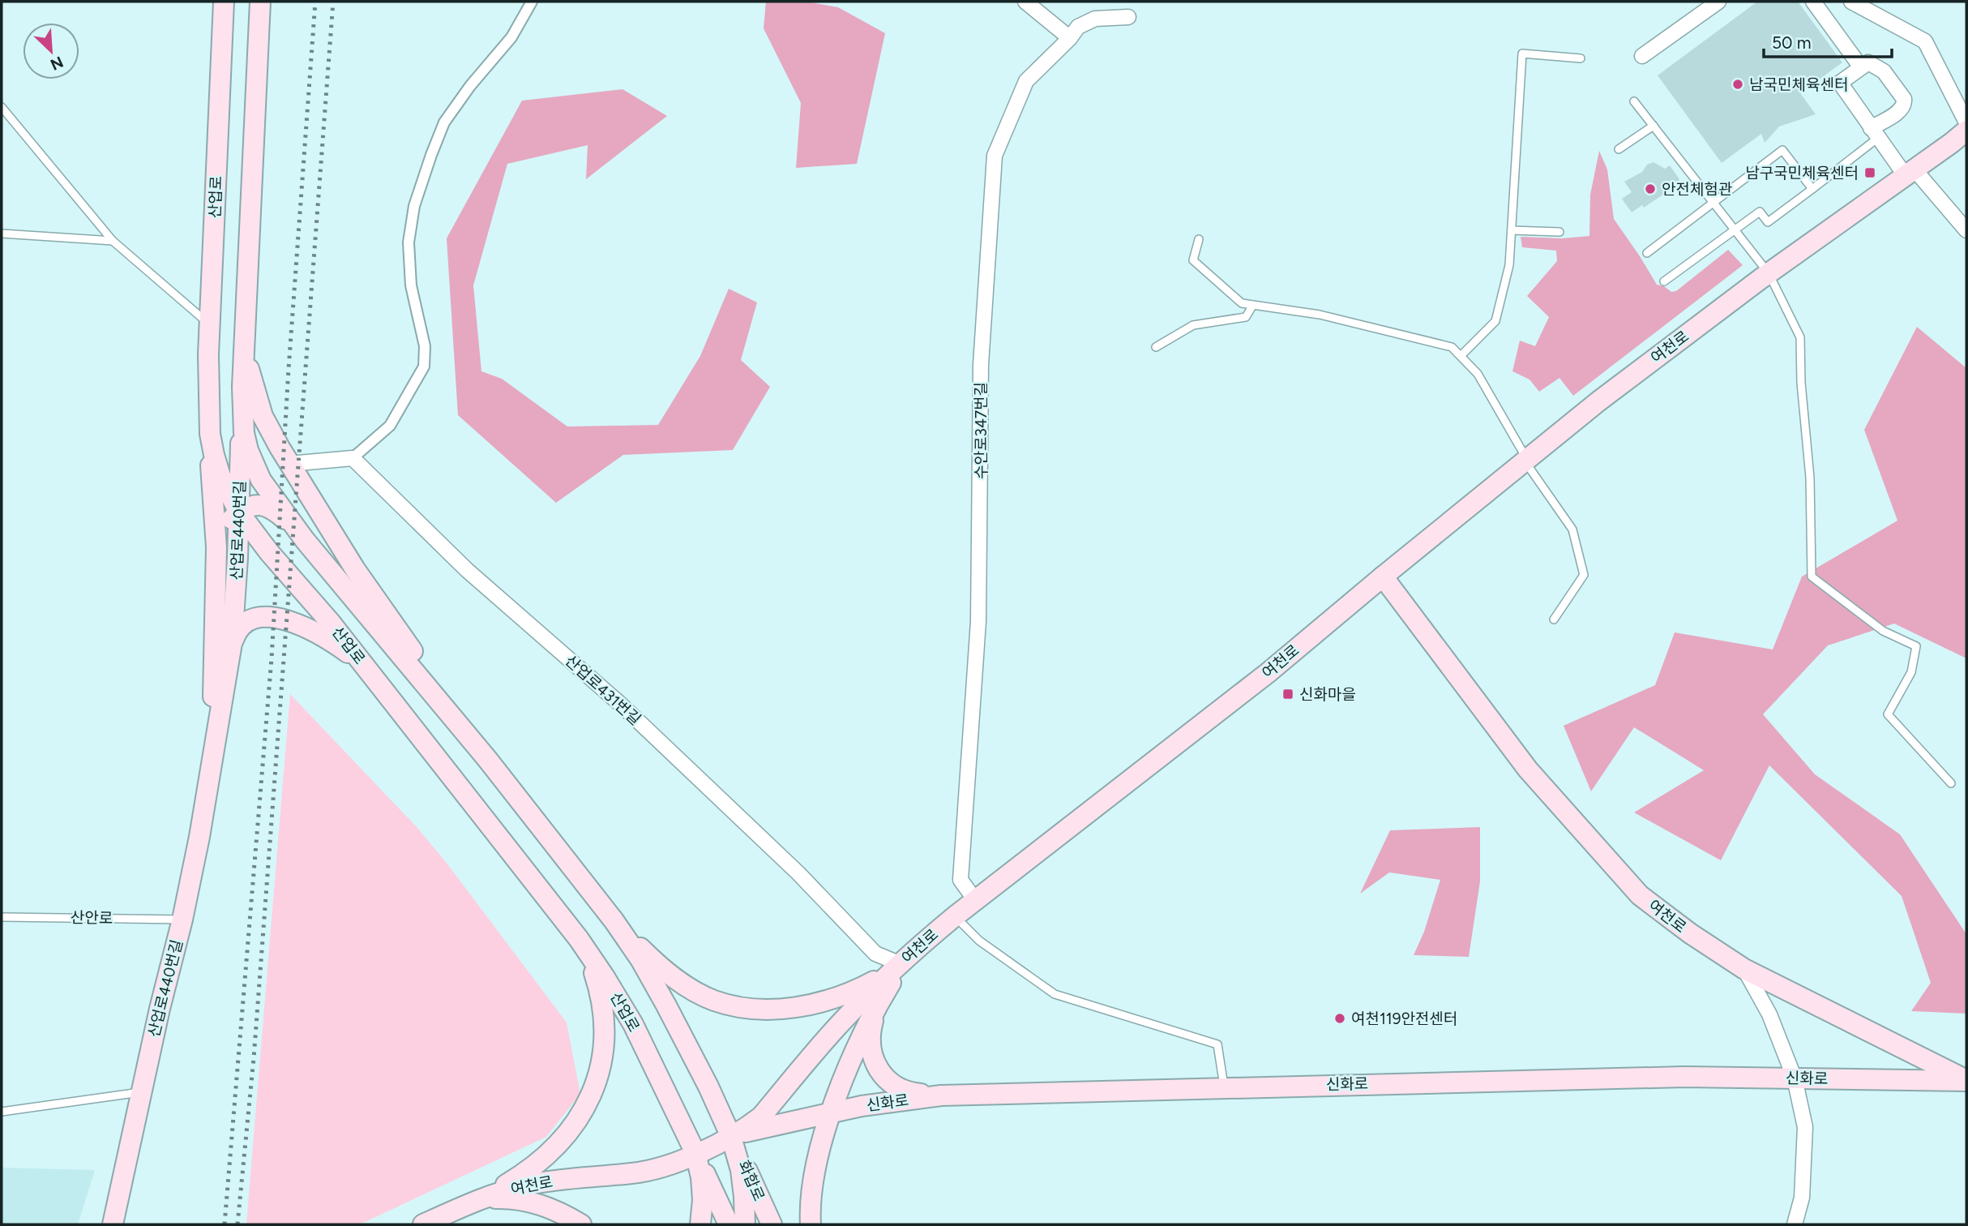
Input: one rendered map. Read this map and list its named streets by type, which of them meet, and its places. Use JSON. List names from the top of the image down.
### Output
{
  "streets": {
    "main road": [
      "산업로",
      "여천로",
      "산업로440번길",
      "신화로",
      "화합로"
    ],
    "street": ["수안로347번길", "산업로431번길"],
    "lane": ["산안로"]
  },
  "crossings": [
    ["산업로", "여천로"],
    ["산업로", "산업로440번길"],
    ["여천로", "수안로347번길"],
    ["여천로", "산업로431번길"],
    ["여천로", "신화로"],
    ["여천로", "화합로"],
    ["산업로440번길", "산안로"],
    ["신화로", "화합로"]
  ],
  "places": {
    "other": ["남국민체육센터", "안전체험관", "여천119안전센터"],
    "transit": ["남구국민체육센터", "신화마을"]
  },
  "scale_bar": "50 m",
  "north": "bottom right"
}
